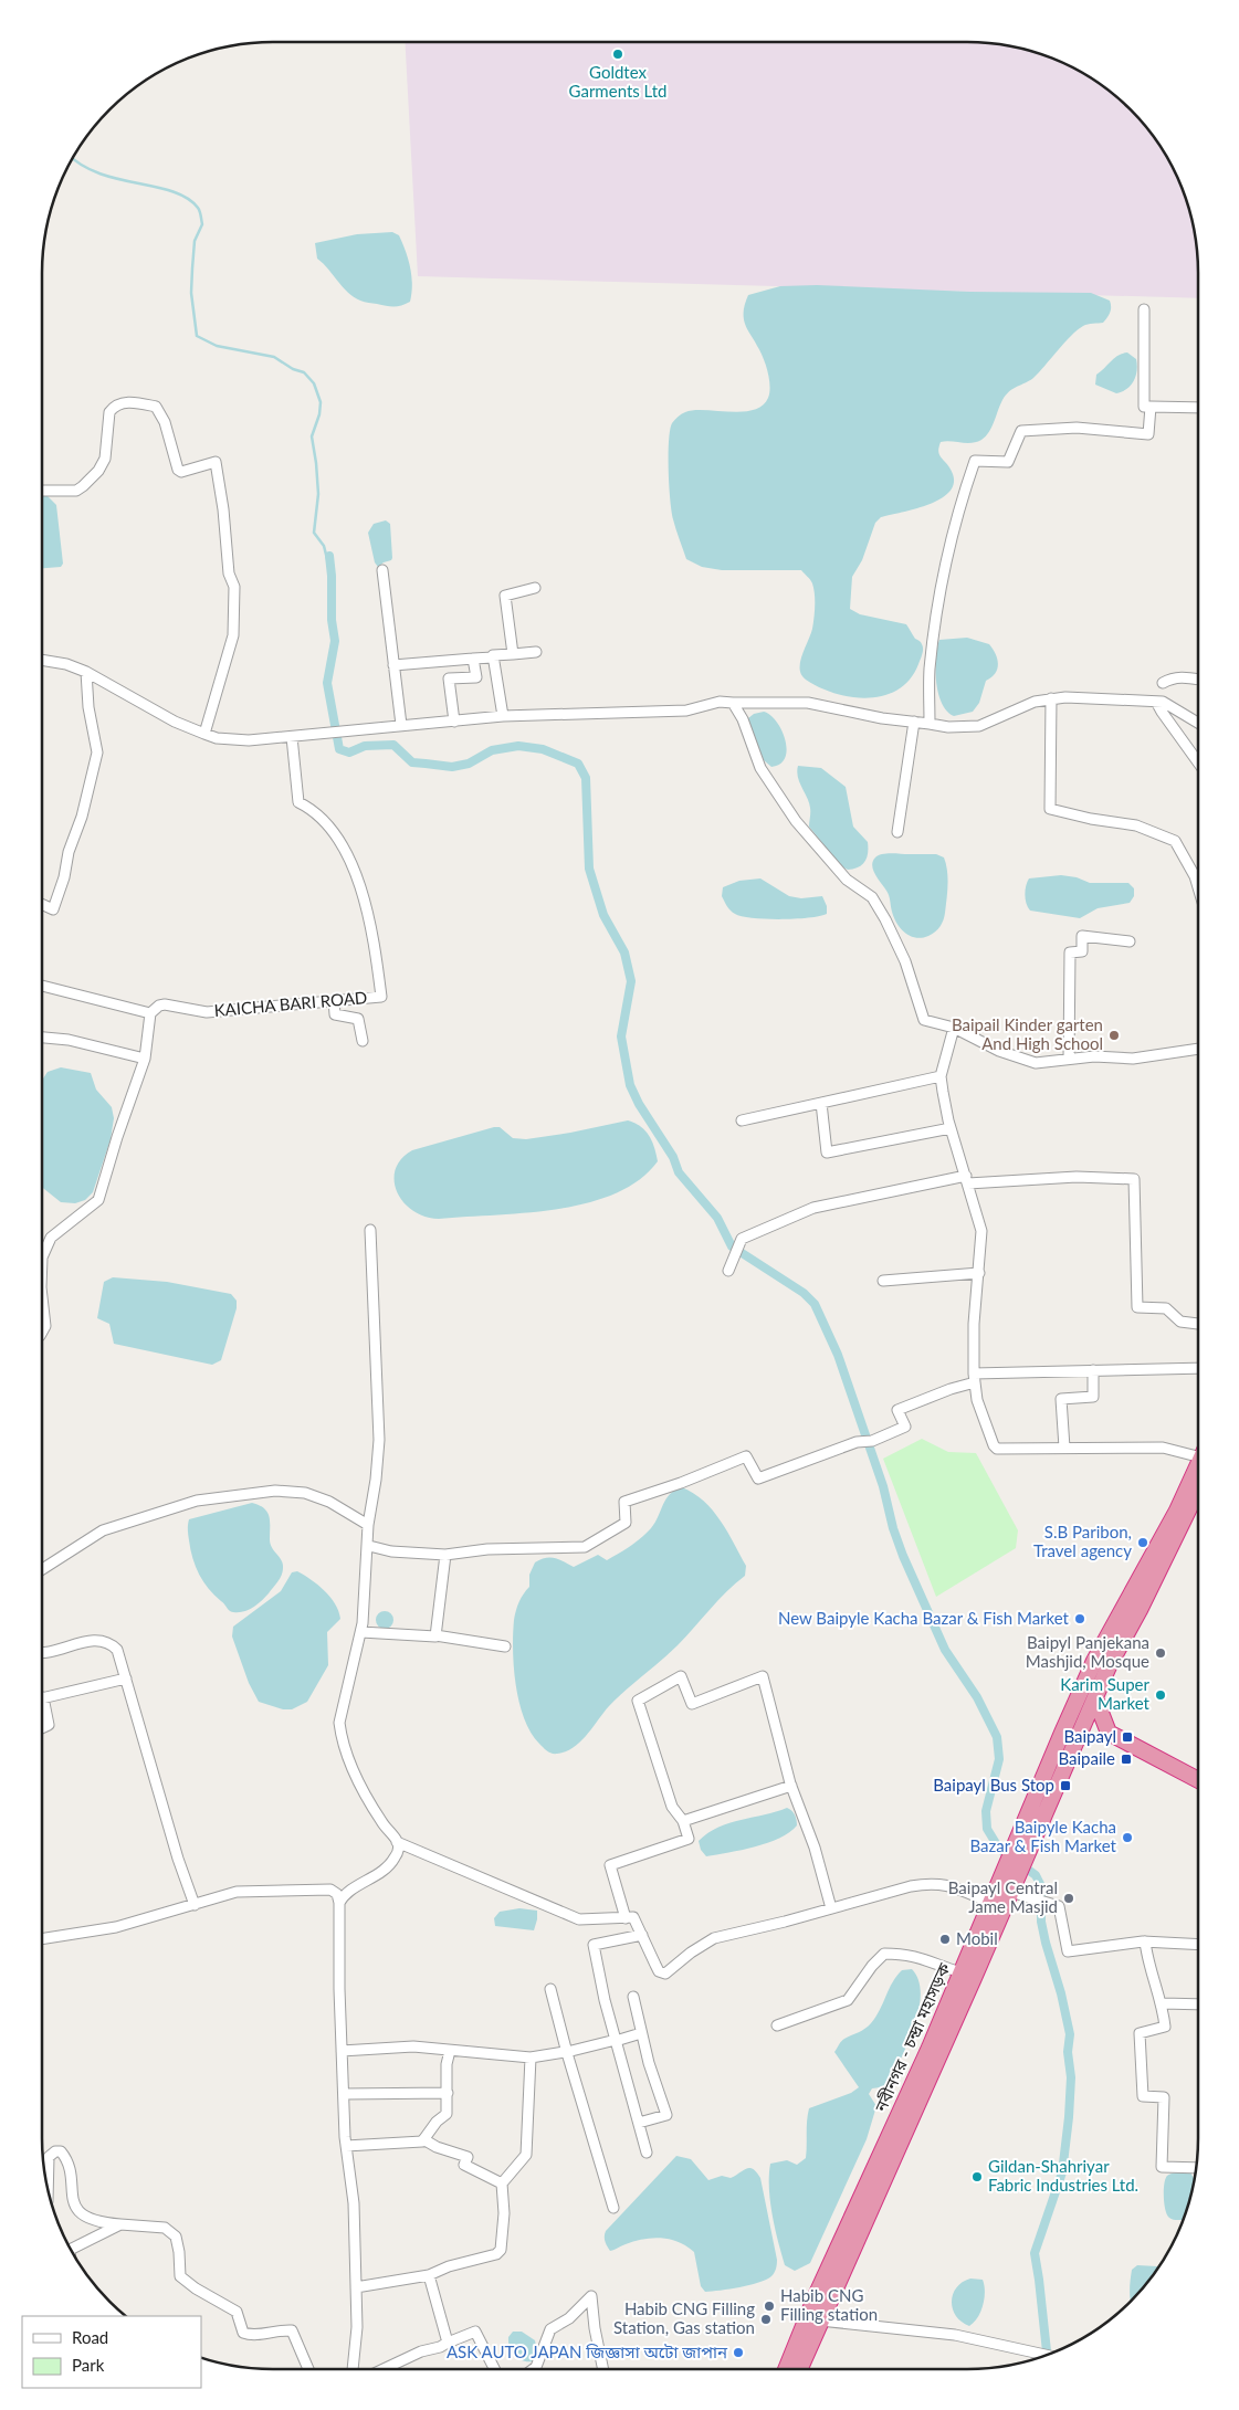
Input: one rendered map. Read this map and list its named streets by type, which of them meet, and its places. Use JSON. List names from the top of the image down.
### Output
{
  "streets": {
    "highway": ["নবীনগর - চন্দ্রা মহাসড়ক"],
    "street": ["KAICHA BARI ROAD"]
  },
  "places": {
    "other": [
      "Goldtex Garments Ltd",
      "Baipail Kinder garten And High School",
      "S.B Paribon, Travel agency",
      "New Baipyle Kacha Bazar & Fish Market",
      "Baipyl Panjekana Mashjid, Mosque",
      "Karim Super Market",
      "Baipyle Kacha Bazar & Fish Market",
      "Baipayl Central Jame Masjid",
      "Mobil",
      "Gildan-Shahriyar Fabric Industries Ltd.",
      "Habib CNG Filling station",
      "Habib CNG Filling Station, Gas station",
      "ASK AUTO JAPAN জিজ্ঞাসা অটো জাপান"
    ],
    "transit": ["Baipayl", "Baipaile", "Baipayl Bus Stop"]
  },
  "legend": ["Road", "Park"]
}
